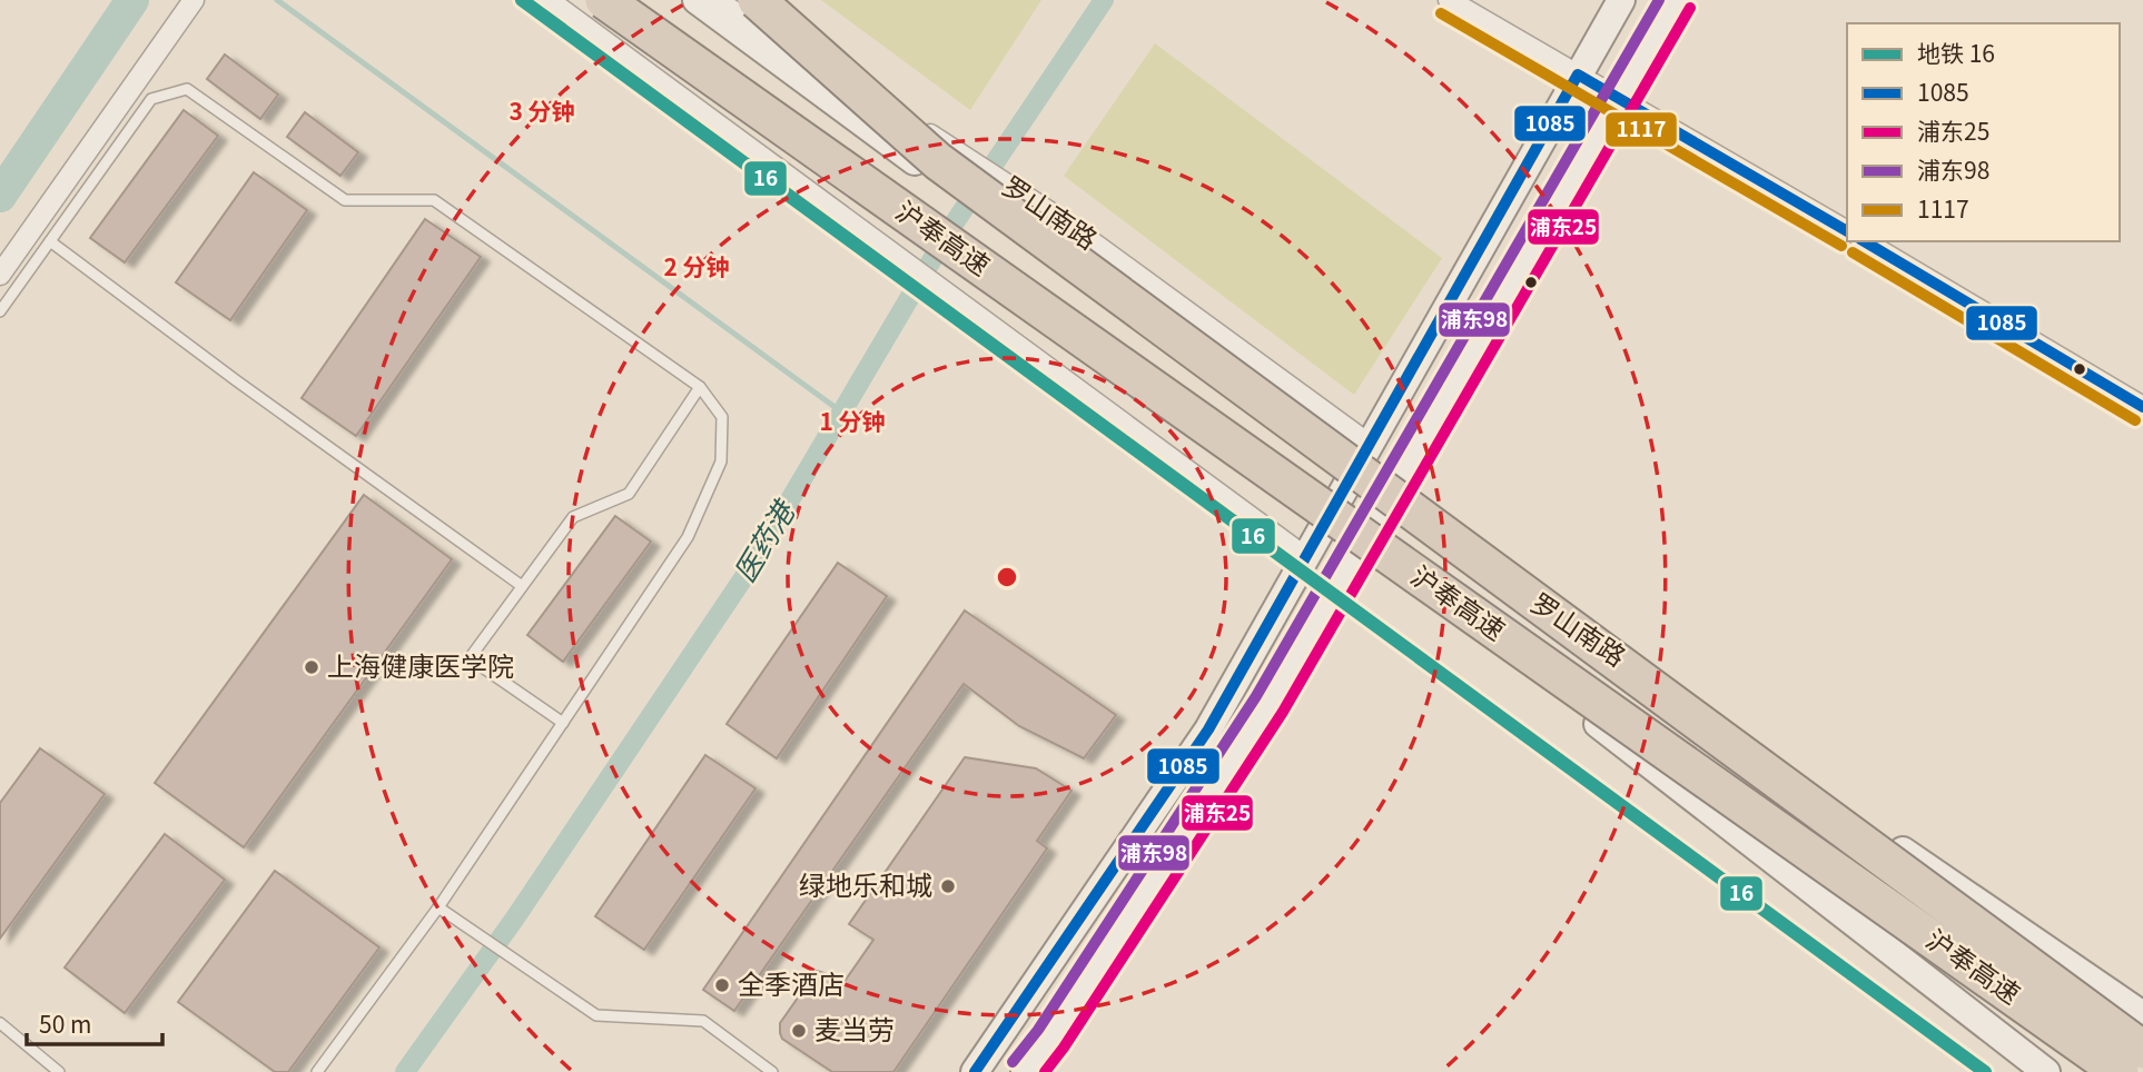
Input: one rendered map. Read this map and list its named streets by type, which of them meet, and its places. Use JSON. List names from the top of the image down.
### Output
{
  "streets": {
    "highway": ["沪奉高速"],
    "main road": ["罗山南路"]
  },
  "water": ["医药港"],
  "places": [
    "上海健康医学院",
    "绿地乐和城",
    "全季酒店",
    "麦当劳"
  ],
  "lines": [
    "metro line 16",
    "transit line 浦东98",
    "transit line 浦东25",
    "transit line 1117",
    "transit line 1085"
  ],
  "legend": [
    "地铁 16",
    "1085",
    "浦东25",
    "浦东98",
    "1117"
  ],
  "scale_bar": "50 m",
  "rings": ["3 分钟", "2 分钟", "1 分钟"]
}
